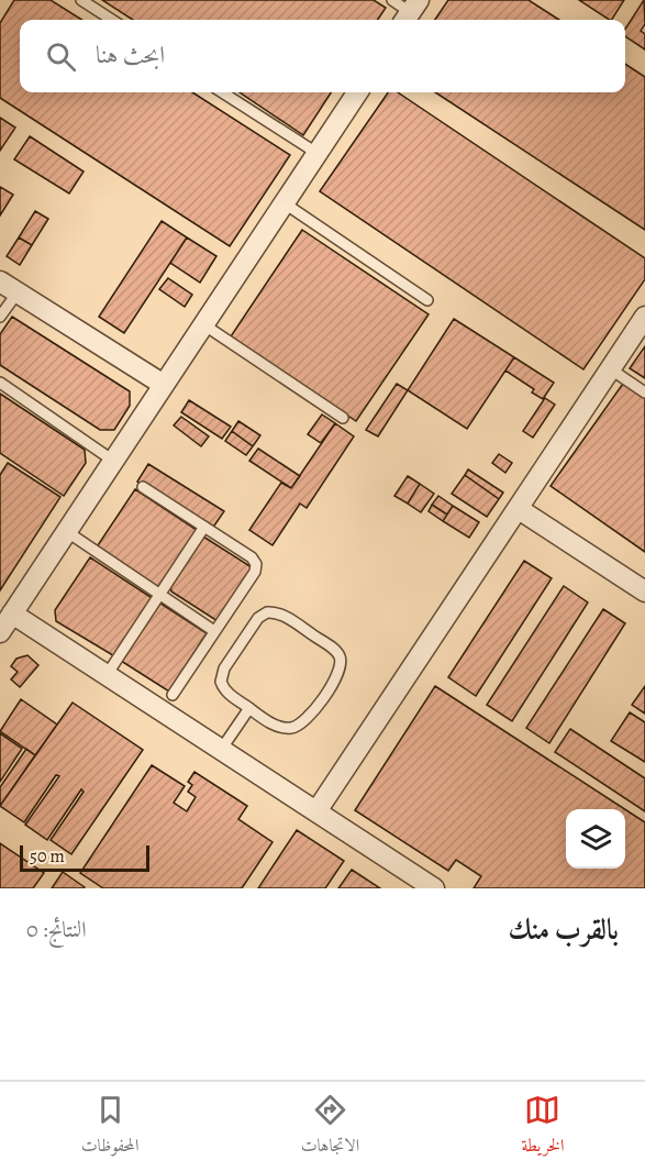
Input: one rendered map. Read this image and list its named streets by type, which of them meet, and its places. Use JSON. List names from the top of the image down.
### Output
{
  "scale_bar": "50 m",
  "page": {
    "search": "ابحث هنا",
    "scale": "50 m",
    "heading": ["بالقرب منك", "النتائج: 0"],
    "nav": ["الخريطة", "الاتجاهات", "المحفوظات"]
  }
}
